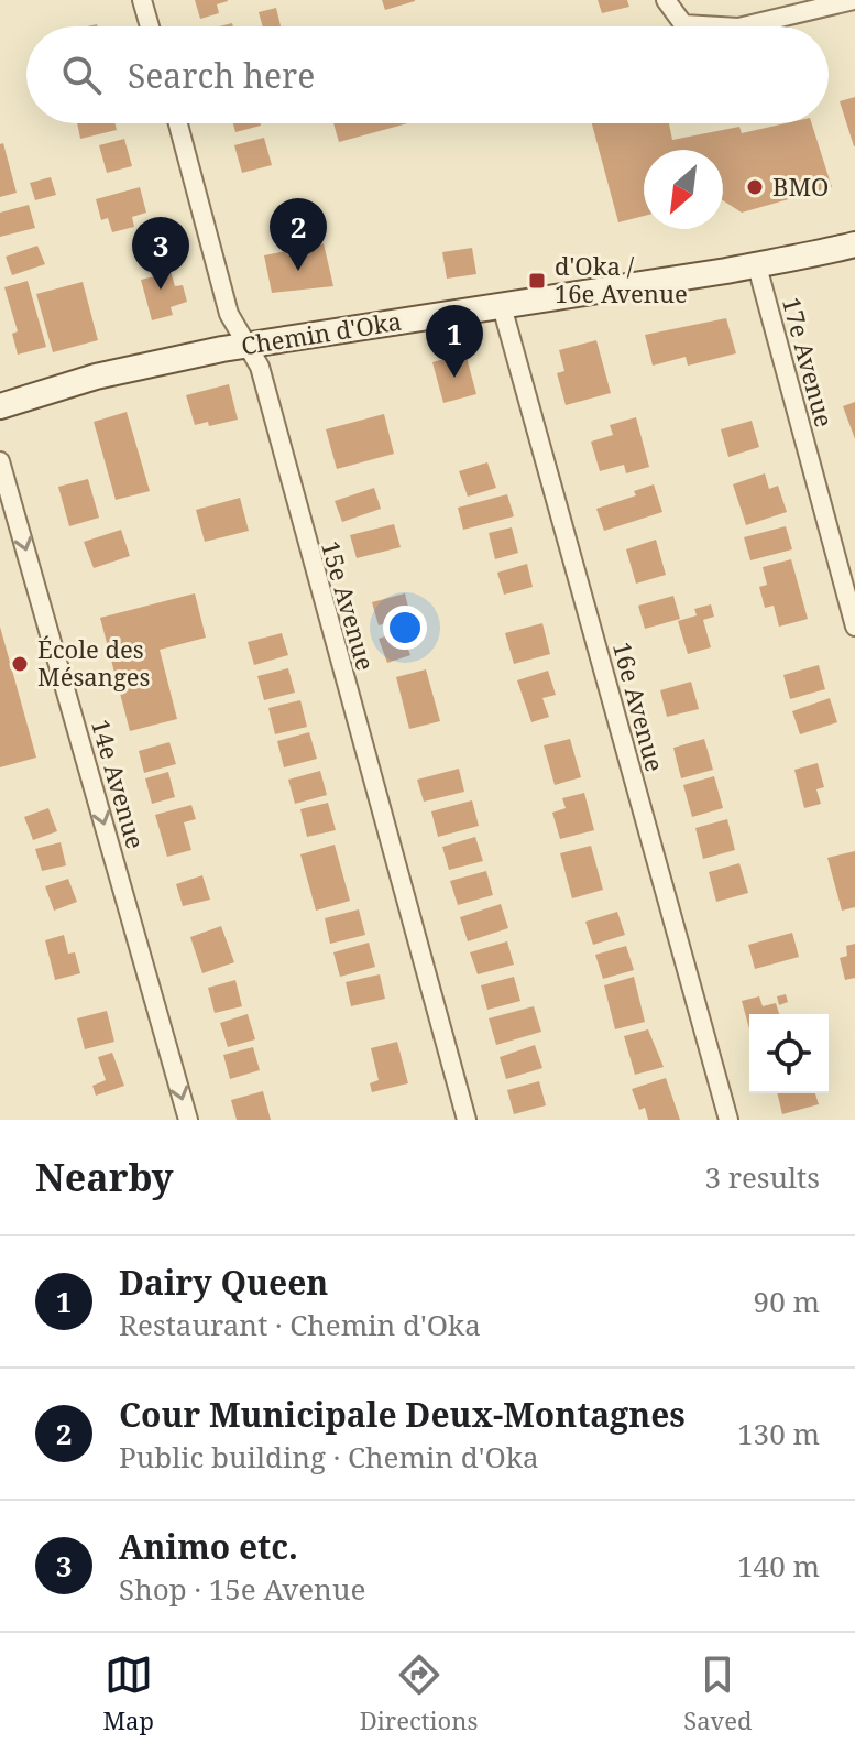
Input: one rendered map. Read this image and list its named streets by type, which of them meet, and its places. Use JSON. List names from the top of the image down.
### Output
{
  "streets": {
    "main road": ["Chemin d'Oka"],
    "street": [
      "17e Avenue",
      "15e Avenue",
      "16e Avenue",
      "14e Avenue"
    ]
  },
  "crossings": [
    ["Chemin d'Oka", "17e Avenue"],
    ["Chemin d'Oka", "15e Avenue"],
    ["Chemin d'Oka", "16e Avenue"]
  ],
  "one_way": ["14e Avenue"],
  "places": {
    "other": ["BMO", "École des Mésanges"],
    "transit": ["d'Oka / 16e Avenue"]
  },
  "north": "bottom left",
  "page": {
    "search": "Search here",
    "pins": ["2", "3", "1"],
    "heading": ["Nearby", "3 results"],
    "list": [
      {
        "mark": "1",
        "name": "Dairy Queen",
        "note": "Restaurant · Chemin d'Oka",
        "value": "90 m"
      },
      {
        "mark": "2",
        "name": "Cour Municipale Deux-Montagnes",
        "note": "Public building · Chemin d'Oka",
        "value": "130 m"
      },
      {
        "mark": "3",
        "name": "Animo etc.",
        "note": "Shop · 15e Avenue",
        "value": "140 m"
      }
    ],
    "nav": ["Map", "Directions", "Saved"]
  }
}
